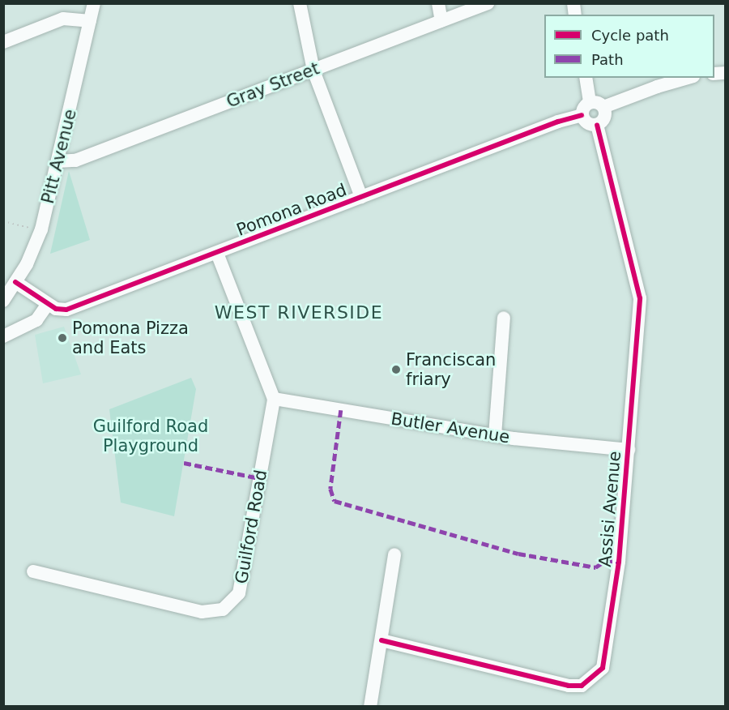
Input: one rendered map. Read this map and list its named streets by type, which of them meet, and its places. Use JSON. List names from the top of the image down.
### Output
{
  "streets": {
    "street": [
      "Gray Street",
      "Pitt Avenue",
      "Pomona Road",
      "Butler Avenue",
      "Assisi Avenue",
      "Guilford Road"
    ]
  },
  "crossings": [
    ["Gray Street", "Pitt Avenue"],
    ["Pitt Avenue", "Pomona Road"],
    ["Pomona Road", "Assisi Avenue"],
    ["Butler Avenue", "Assisi Avenue"],
    ["Butler Avenue", "Guilford Road"]
  ],
  "districts": ["WEST RIVERSIDE"],
  "parks": ["Guilford Road Playground"],
  "places": ["Pomona Pizza and Eats", "Franciscan friary"],
  "legend": ["Cycle path", "Path"]
}
